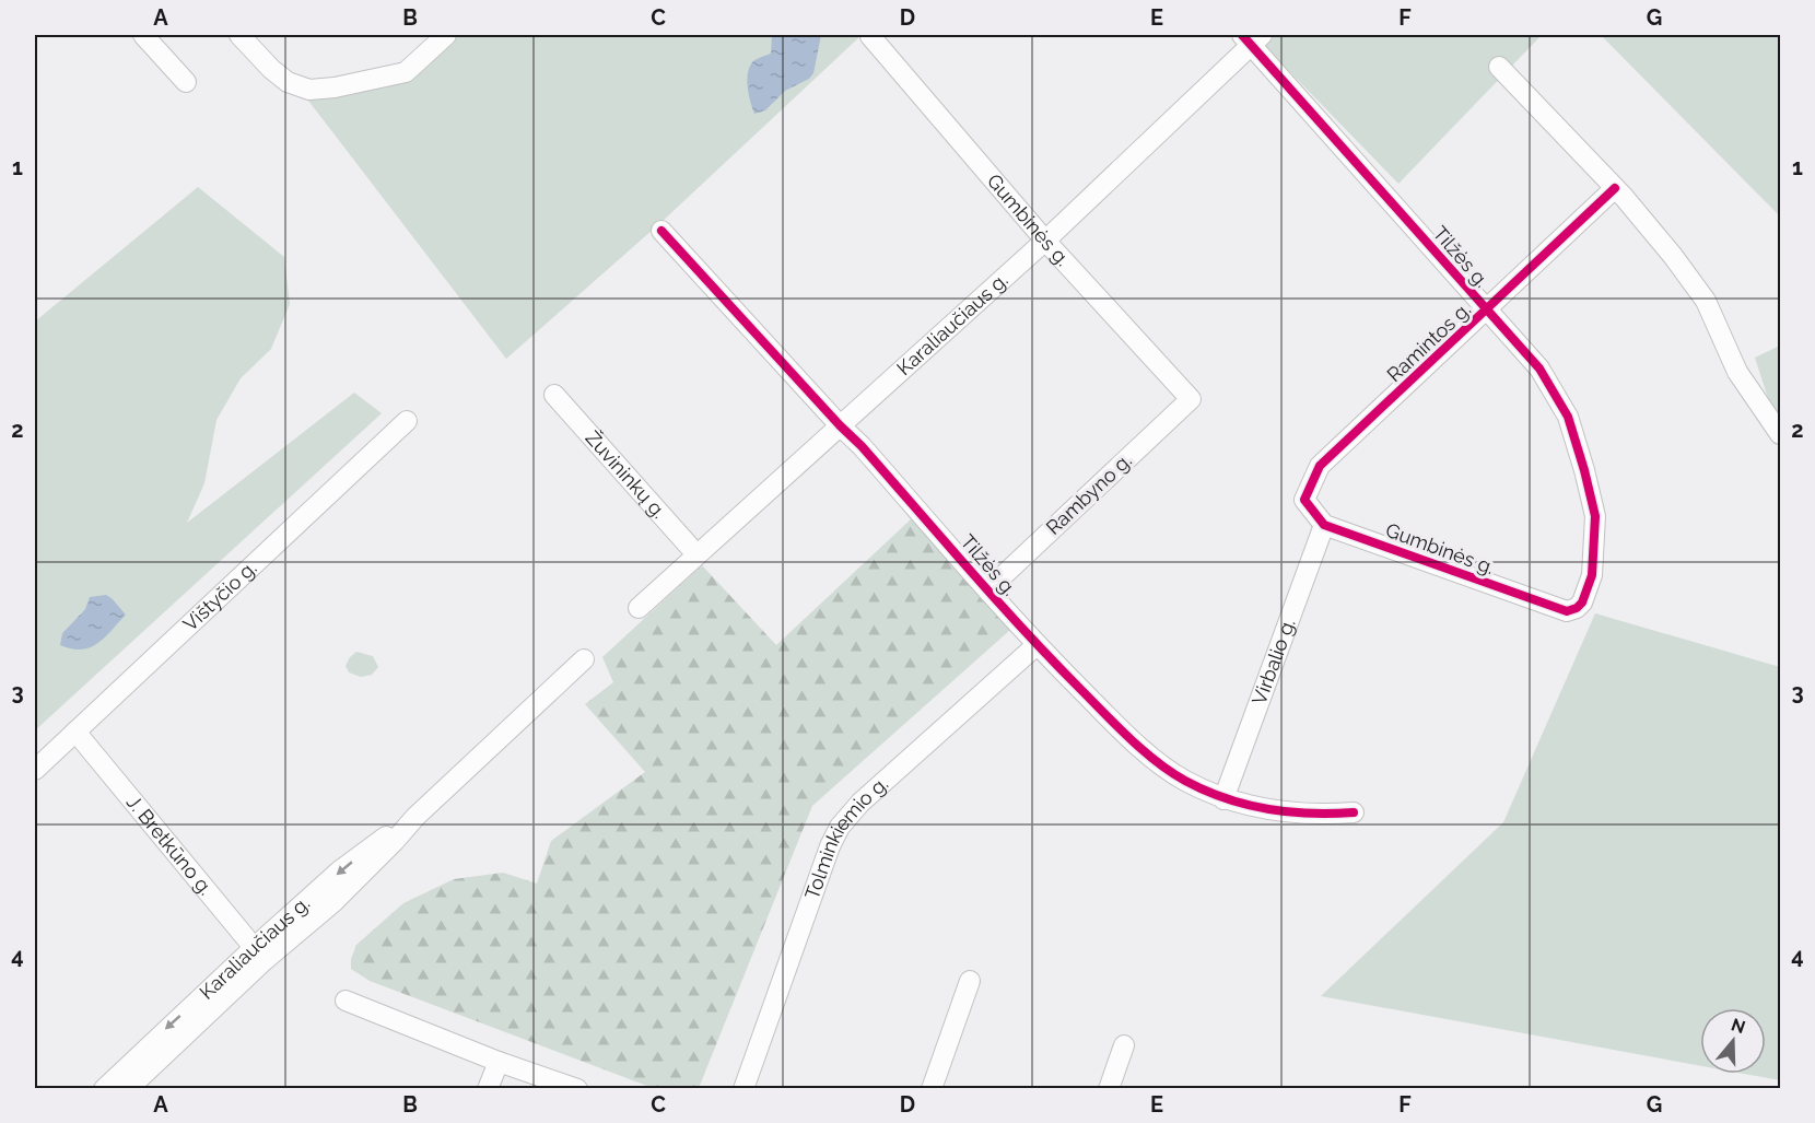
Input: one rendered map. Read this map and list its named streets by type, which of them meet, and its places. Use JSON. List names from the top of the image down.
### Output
{
  "streets": {
    "street": [
      "Gumbinės g.",
      "Tilžės g.",
      "Karaliaučiaus g.",
      "Ramintos g.",
      "Žuvininkų g.",
      "Rambyno g.",
      "Vištyčio g.",
      "Virbalio g.",
      "Tolminkiemio g.",
      "J. Bretkūno g."
    ]
  },
  "crossings": [
    ["Gumbinės g.", "Tilžės g."],
    ["Gumbinės g.", "Karaliaučiaus g."],
    ["Gumbinės g.", "Ramintos g."],
    ["Gumbinės g.", "Rambyno g."],
    ["Gumbinės g.", "Virbalio g."],
    ["Tilžės g.", "Karaliaučiaus g."],
    ["Tilžės g.", "Ramintos g."],
    ["Tilžės g.", "Rambyno g."],
    ["Tilžės g.", "Virbalio g."],
    ["Tilžės g.", "Tolminkiemio g."],
    ["Karaliaučiaus g.", "Žuvininkų g."],
    ["Karaliaučiaus g.", "J. Bretkūno g."],
    ["Ramintos g.", "Virbalio g."],
    ["Vištyčio g.", "J. Bretkūno g."]
  ],
  "north": "top",
  "grid": {
    "columns": [
      "A",
      "B",
      "C",
      "D",
      "E",
      "F",
      "G"
    ],
    "rows": [
      "1",
      "2",
      "3",
      "4"
    ]
  }
}
